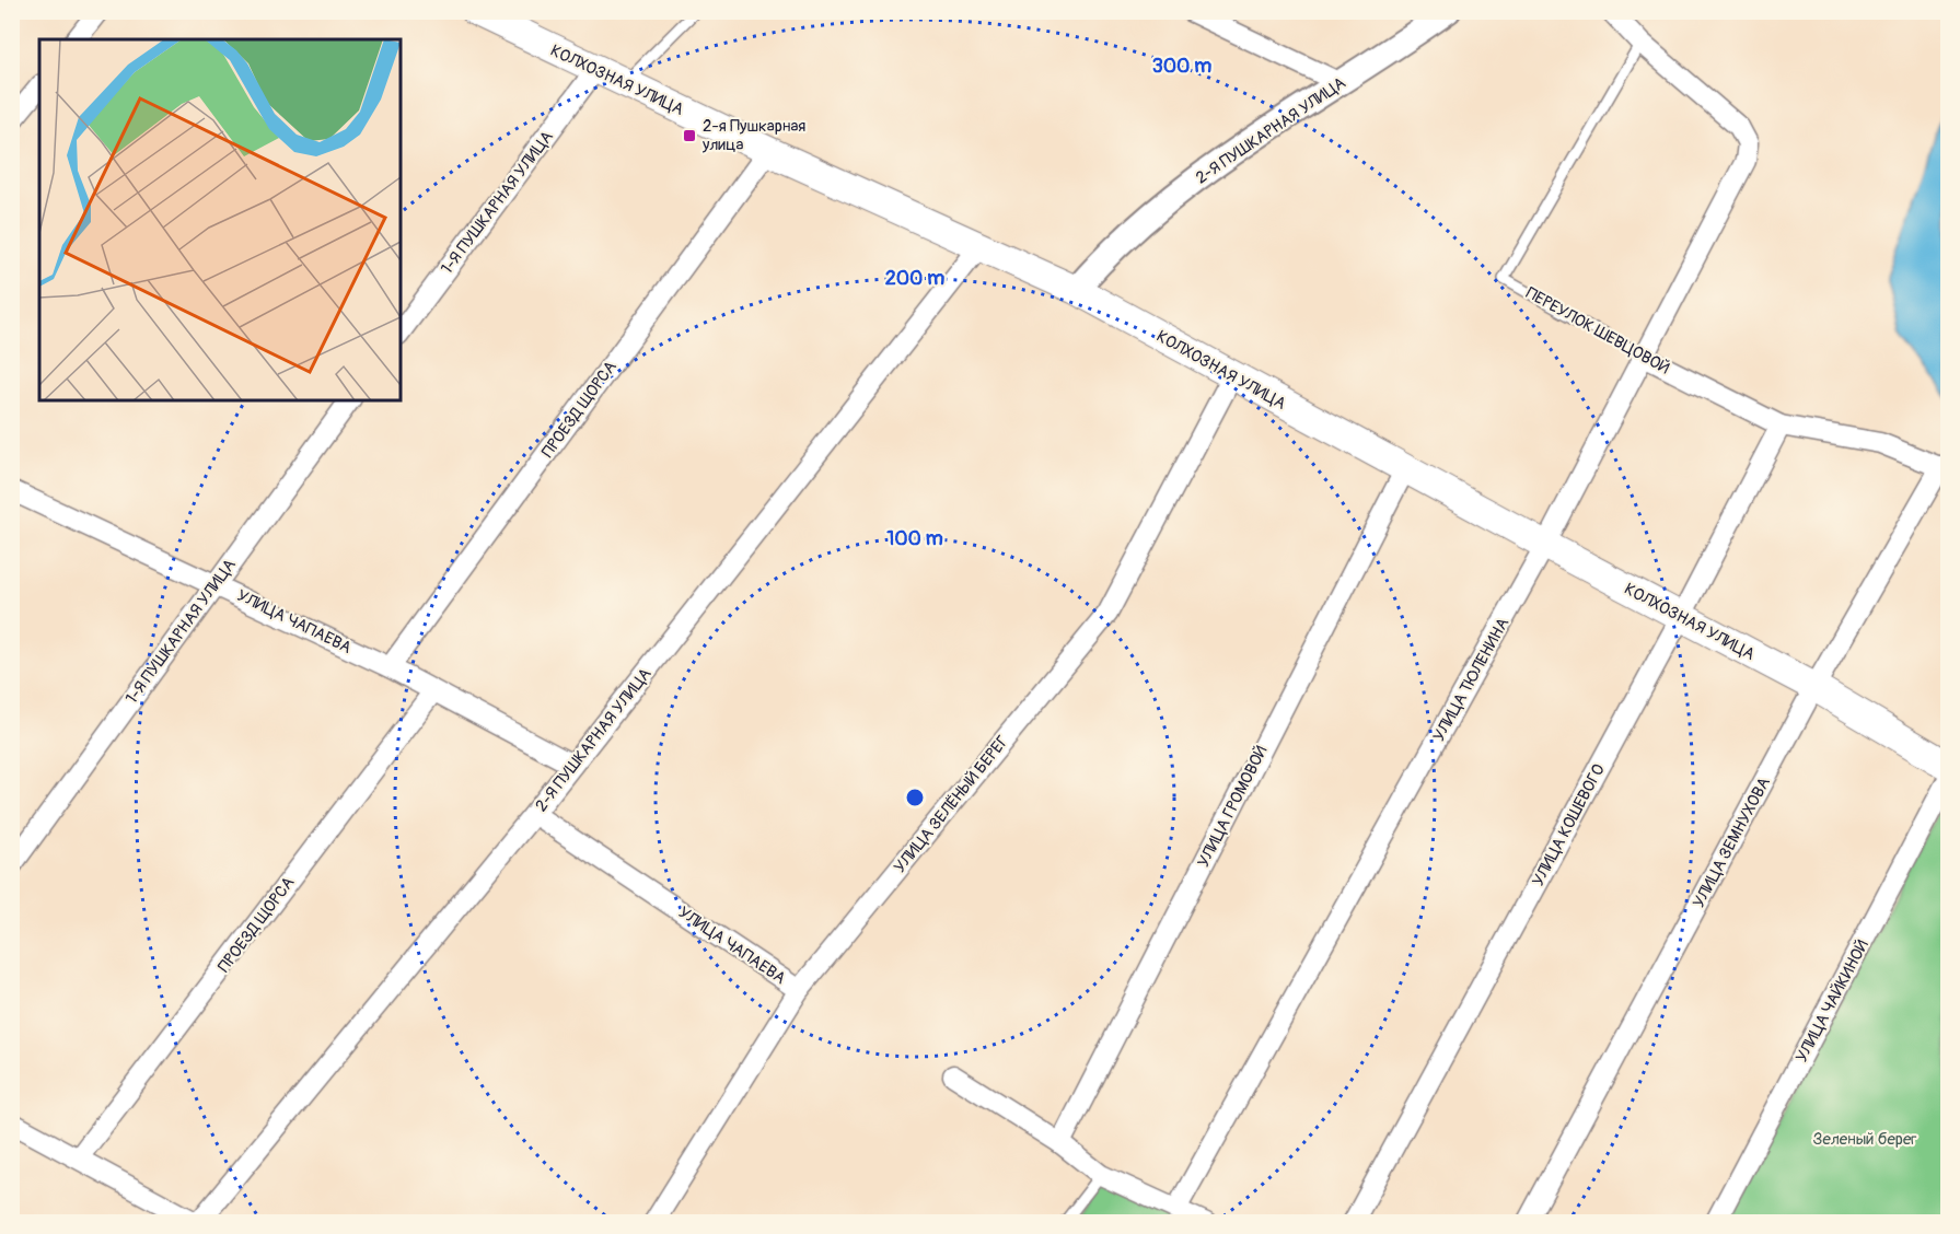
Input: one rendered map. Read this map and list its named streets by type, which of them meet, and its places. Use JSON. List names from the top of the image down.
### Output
{
  "streets": {
    "main road": ["КОЛХОЗНАЯ УЛИЦА"],
    "street": [
      "2-Я ПУШКАРНАЯ УЛИЦА",
      "1-Я ПУШКАРНАЯ УЛИЦА",
      "ПЕРЕУЛОК ШЕВЦОВОЙ",
      "ПРОЕЗД ЩОРСА",
      "УЛИЦА ЧАПАЕВА",
      "УЛИЦА ТЮЛЕНИНА",
      "УЛИЦА ЗЕЛЁНЫЙ БЕРЕГ",
      "УЛИЦА ГРОМОВОЙ",
      "УЛИЦА КОШЕВОГО",
      "УЛИЦА ЗЕМНУХОВА",
      "УЛИЦА ЧАЙКИНОЙ"
    ]
  },
  "crossings": [
    ["КОЛХОЗНАЯ УЛИЦА", "2-Я ПУШКАРНАЯ УЛИЦА"],
    ["КОЛХОЗНАЯ УЛИЦА", "1-Я ПУШКАРНАЯ УЛИЦА"],
    ["КОЛХОЗНАЯ УЛИЦА", "ПРОЕЗД ЩОРСА"],
    ["КОЛХОЗНАЯ УЛИЦА", "УЛИЦА ТЮЛЕНИНА"],
    ["КОЛХОЗНАЯ УЛИЦА", "УЛИЦА ЗЕЛЁНЫЙ БЕРЕГ"],
    ["КОЛХОЗНАЯ УЛИЦА", "УЛИЦА ГРОМОВОЙ"],
    ["КОЛХОЗНАЯ УЛИЦА", "УЛИЦА КОШЕВОГО"],
    ["КОЛХОЗНАЯ УЛИЦА", "УЛИЦА ЗЕМНУХОВА"],
    ["2-Я ПУШКАРНАЯ УЛИЦА", "УЛИЦА ЧАПАЕВА"],
    ["1-Я ПУШКАРНАЯ УЛИЦА", "УЛИЦА ЧАПАЕВА"],
    ["ПЕРЕУЛОК ШЕВЦОВОЙ", "УЛИЦА ТЮЛЕНИНА"],
    ["ПЕРЕУЛОК ШЕВЦОВОЙ", "УЛИЦА КОШЕВОГО"],
    ["ПЕРЕУЛОК ШЕВЦОВОЙ", "УЛИЦА ЗЕМНУХОВА"],
    ["ПРОЕЗД ЩОРСА", "УЛИЦА ЧАПАЕВА"],
    ["УЛИЦА ЧАПАЕВА", "УЛИЦА ЗЕЛЁНЫЙ БЕРЕГ"]
  ],
  "parks": ["Зеленый берег"],
  "places": {
    "transit": ["2-я Пушкарная улица"]
  },
  "rings": ["300 m", "200 m", "100 m"]
}
